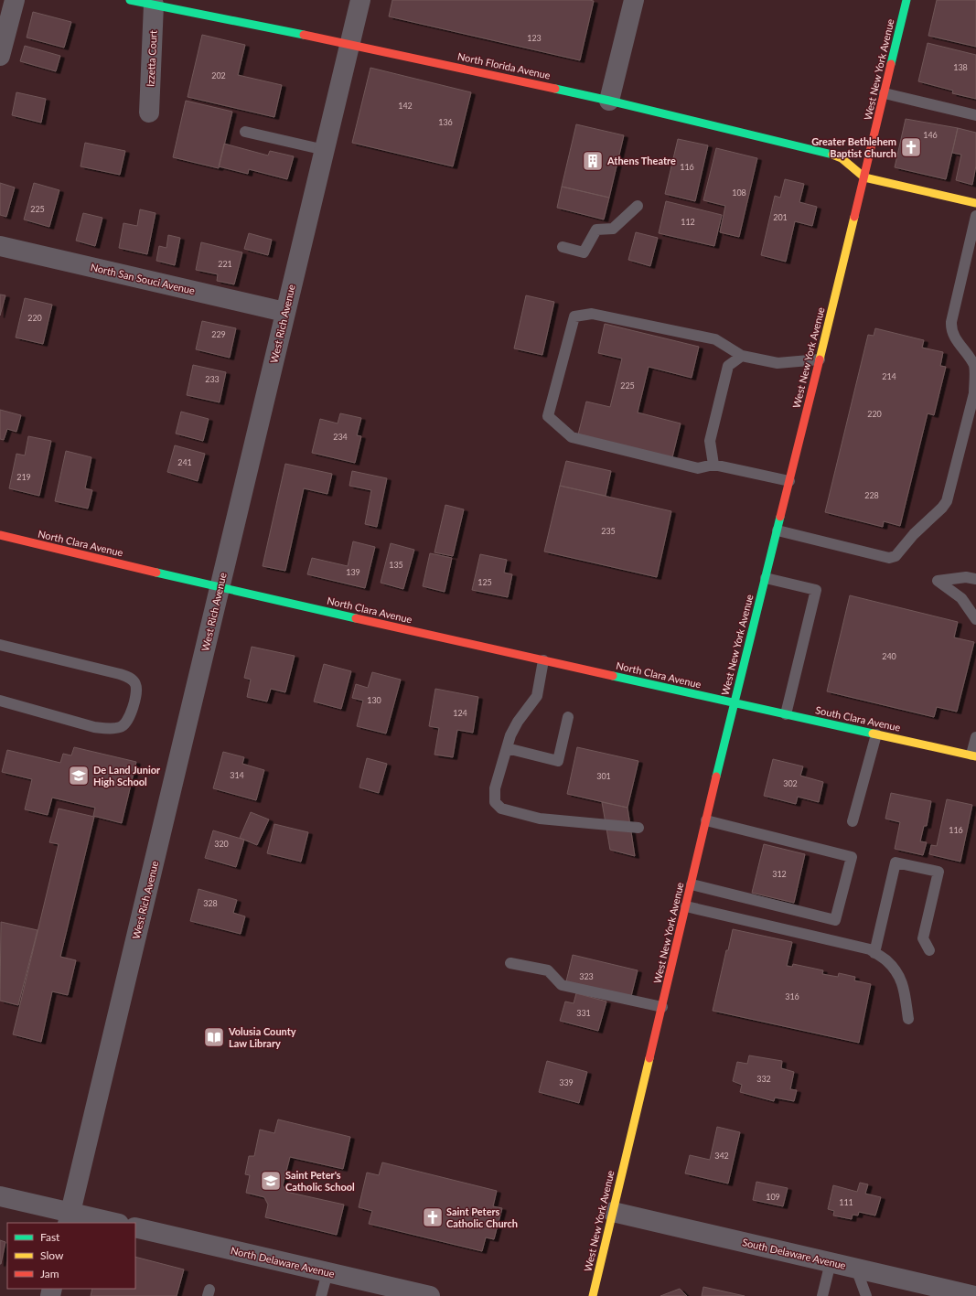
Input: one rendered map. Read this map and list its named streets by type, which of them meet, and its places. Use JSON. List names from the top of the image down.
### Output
{
  "streets": {
    "street": [
      "Izzetta Court",
      "North Florida Avenue",
      "West New York Avenue",
      "North San Souci Avenue",
      "West Rich Avenue",
      "North Clara Avenue",
      "South Clara Avenue",
      "South Delaware Avenue",
      "North Delaware Avenue"
    ]
  },
  "crossings": [
    ["Izzetta Court", "North Florida Avenue"],
    ["North Florida Avenue", "West New York Avenue"],
    ["North Florida Avenue", "West Rich Avenue"],
    ["West New York Avenue", "North Clara Avenue"],
    ["West New York Avenue", "South Clara Avenue"],
    ["West New York Avenue", "South Delaware Avenue"],
    ["North San Souci Avenue", "West Rich Avenue"],
    ["West Rich Avenue", "North Clara Avenue"],
    ["North Clara Avenue", "South Clara Avenue"]
  ],
  "places": {
    "church": ["Greater Bethlehem Baptist Church", "Saint Peters Catholic Church"],
    "building": ["Athens Theatre"],
    "school or university": ["De Land Junior High School", "Saint Peter's Catholic School"],
    "library": ["Volusia County Law Library"]
  },
  "house_numbers": [
    "123",
    "138",
    "202",
    "142",
    "136",
    "146",
    "116",
    "108",
    "225",
    "201",
    "112",
    "221",
    "220",
    "229",
    "214",
    "233",
    "225",
    "220",
    "234",
    "241",
    "219",
    "228",
    "235",
    "135",
    "139",
    "125",
    "240",
    "130",
    "124",
    "314",
    "301",
    "302",
    "116",
    "320",
    "312",
    "328",
    "323",
    "316",
    "331",
    "332",
    "339",
    "342",
    "109",
    "111"
  ],
  "legend": ["Fast", "Slow", "Jam"]
}
